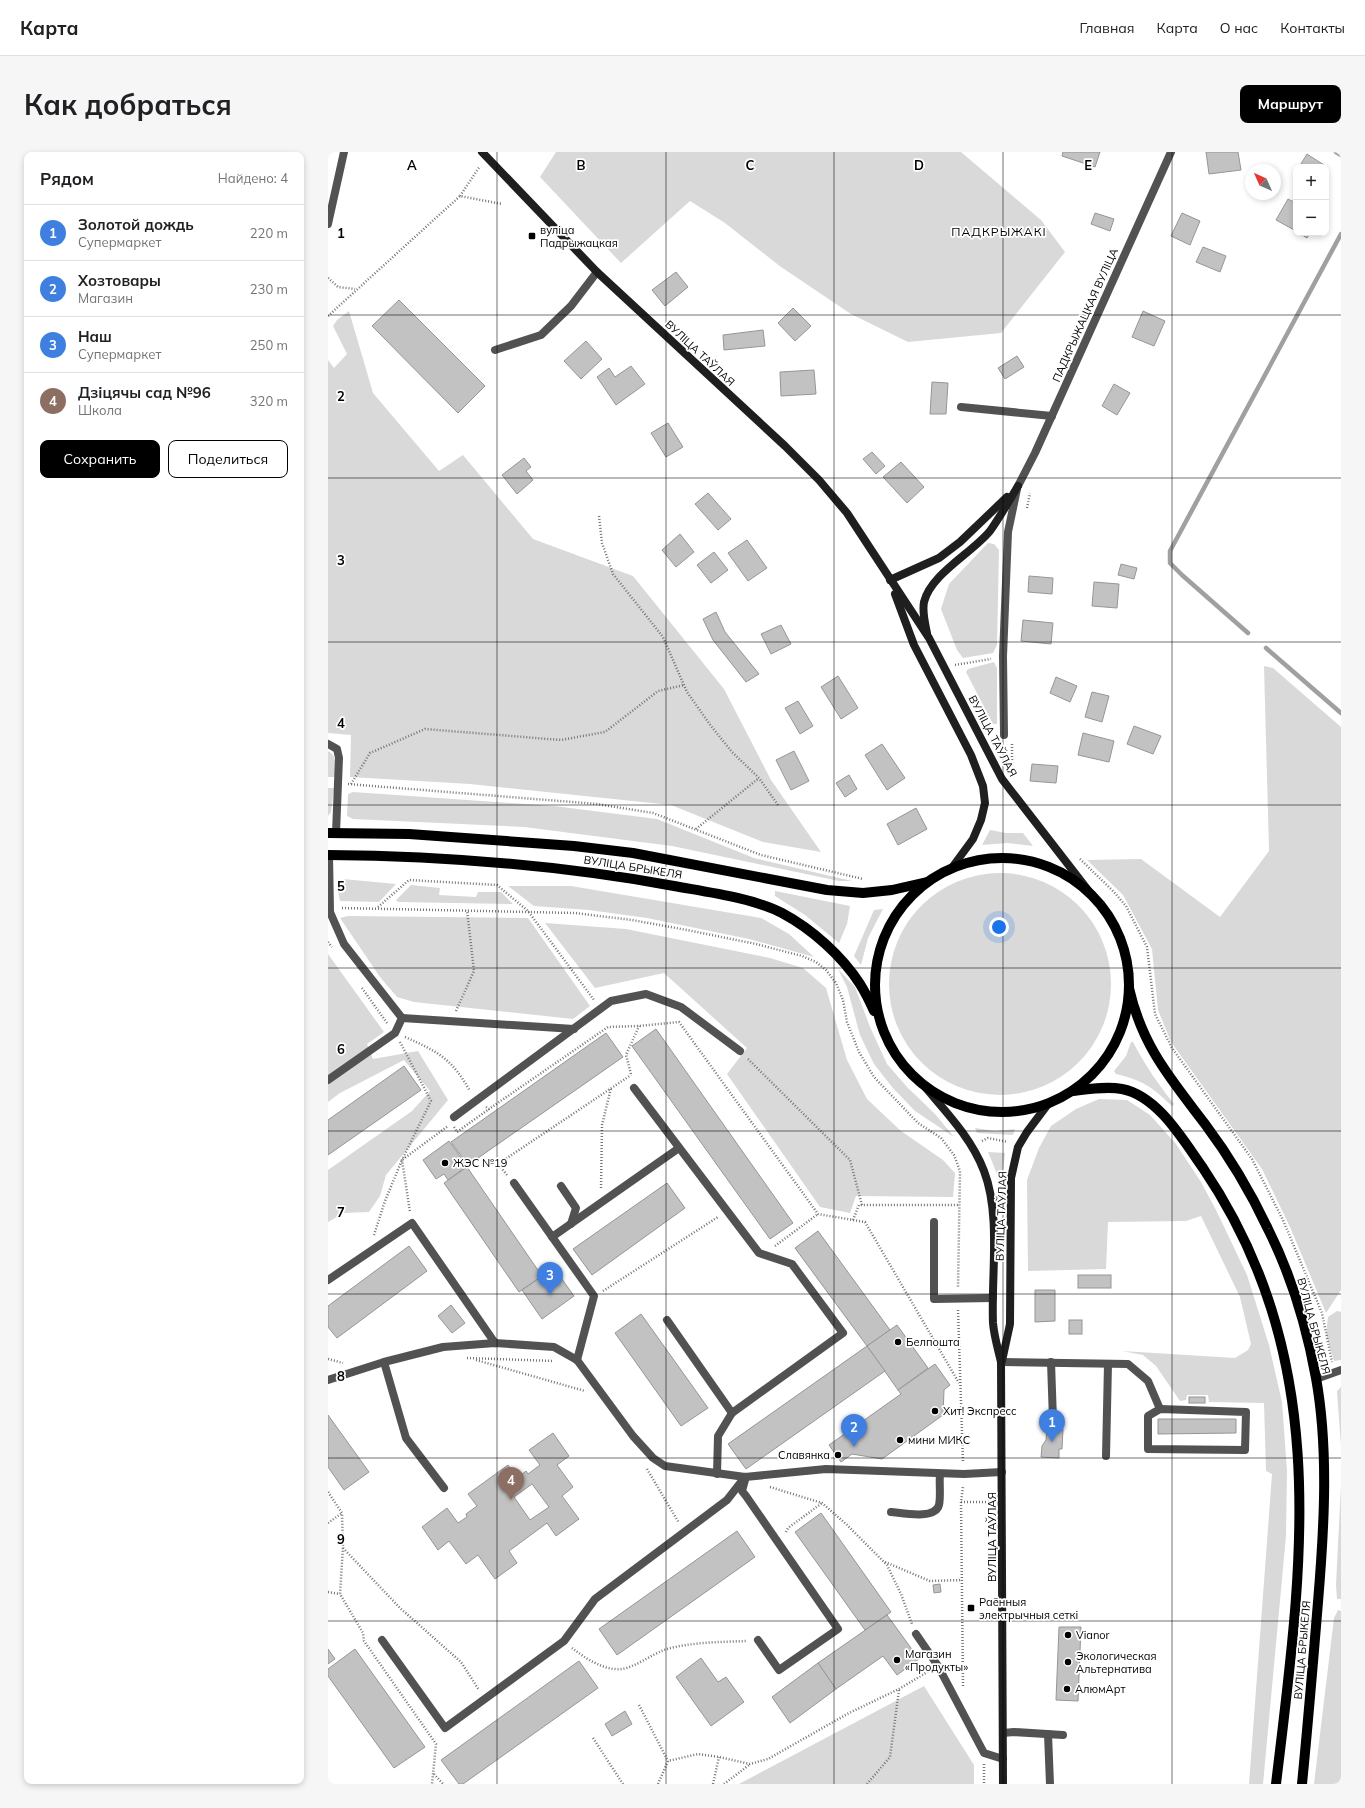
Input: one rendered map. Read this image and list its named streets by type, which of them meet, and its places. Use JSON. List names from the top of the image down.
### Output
{
  "streets": {
    "main road": ["ВУЛІЦА ТАЎЛАЯ", "ВУЛІЦА БРЫКЕЛЯ"],
    "street": ["ПАДКРЫЖАЦКАЯ ВУЛІЦА"]
  },
  "districts": ["ПАДКРЫЖАКІ"],
  "places": {
    "transit": ["вуліца Падрыжацкая", "Раённыя электрычныя сеткі"],
    "other": [
      "ЖЭС №19",
      "Белпошта",
      "Хит! Экспресс",
      "мини МИКС",
      "Славянка",
      "Vianor",
      "Магазин «Продукты»",
      "Экологическая Альтернатива",
      "АлюмАрт"
    ]
  },
  "north": "top left",
  "page": {
    "header": "Карта",
    "nav": [
      "Главная",
      "Карта",
      "О нас",
      "Контакты"
    ],
    "buttons": [
      "Маршрут",
      ["Сохранить", "Поделиться"]
    ],
    "title": "Как добраться",
    "heading": ["Рядом", "Найдено: 4"],
    "map_buttons": ["+", "−"],
    "list": [
      {
        "mark": "1",
        "name": "Золотой дождь",
        "note": "Супермаркет",
        "value": "220 m"
      },
      {
        "mark": "2",
        "name": "Хозтовары",
        "note": "Магазин",
        "value": "230 m"
      },
      {
        "mark": "3",
        "name": "Наш",
        "note": "Супермаркет",
        "value": "250 m"
      },
      {
        "mark": "4",
        "name": "Дзіцячы сад №96",
        "note": "Школа",
        "value": "320 m"
      }
    ],
    "pins": [
      "3",
      "1",
      "2",
      "4"
    ]
  },
  "grid": {
    "columns": [
      "A",
      "B",
      "C",
      "D",
      "E"
    ],
    "rows": [
      "1",
      "2",
      "3",
      "4",
      "5",
      "6",
      "7",
      "8",
      "9"
    ]
  }
}
